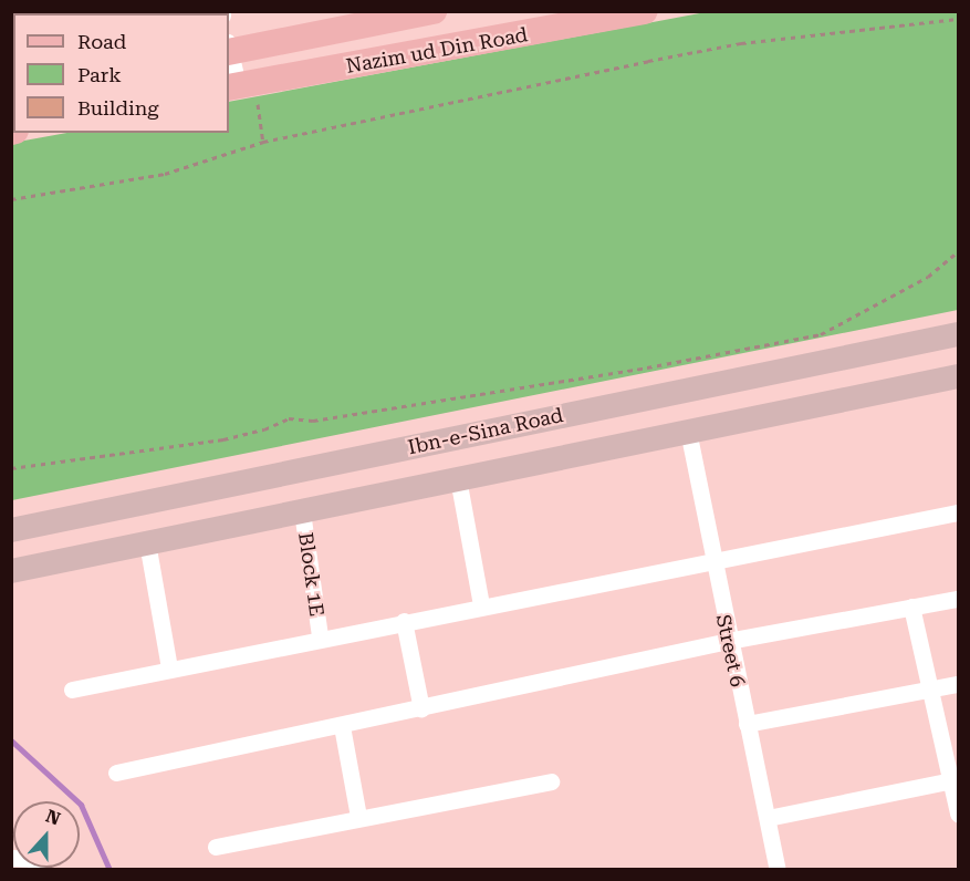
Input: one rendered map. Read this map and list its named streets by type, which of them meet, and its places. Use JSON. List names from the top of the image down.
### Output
{
  "streets": {
    "main road": ["Nazim ud Din Road", "Ibn-e-Sina Road"],
    "street": ["Block 1E", "Street 6"]
  },
  "crossings": [
    ["Ibn-e-Sina Road", "Block 1E"],
    ["Ibn-e-Sina Road", "Street 6"]
  ],
  "legend": ["Road", "Park", "Building"],
  "north": "top"
}
